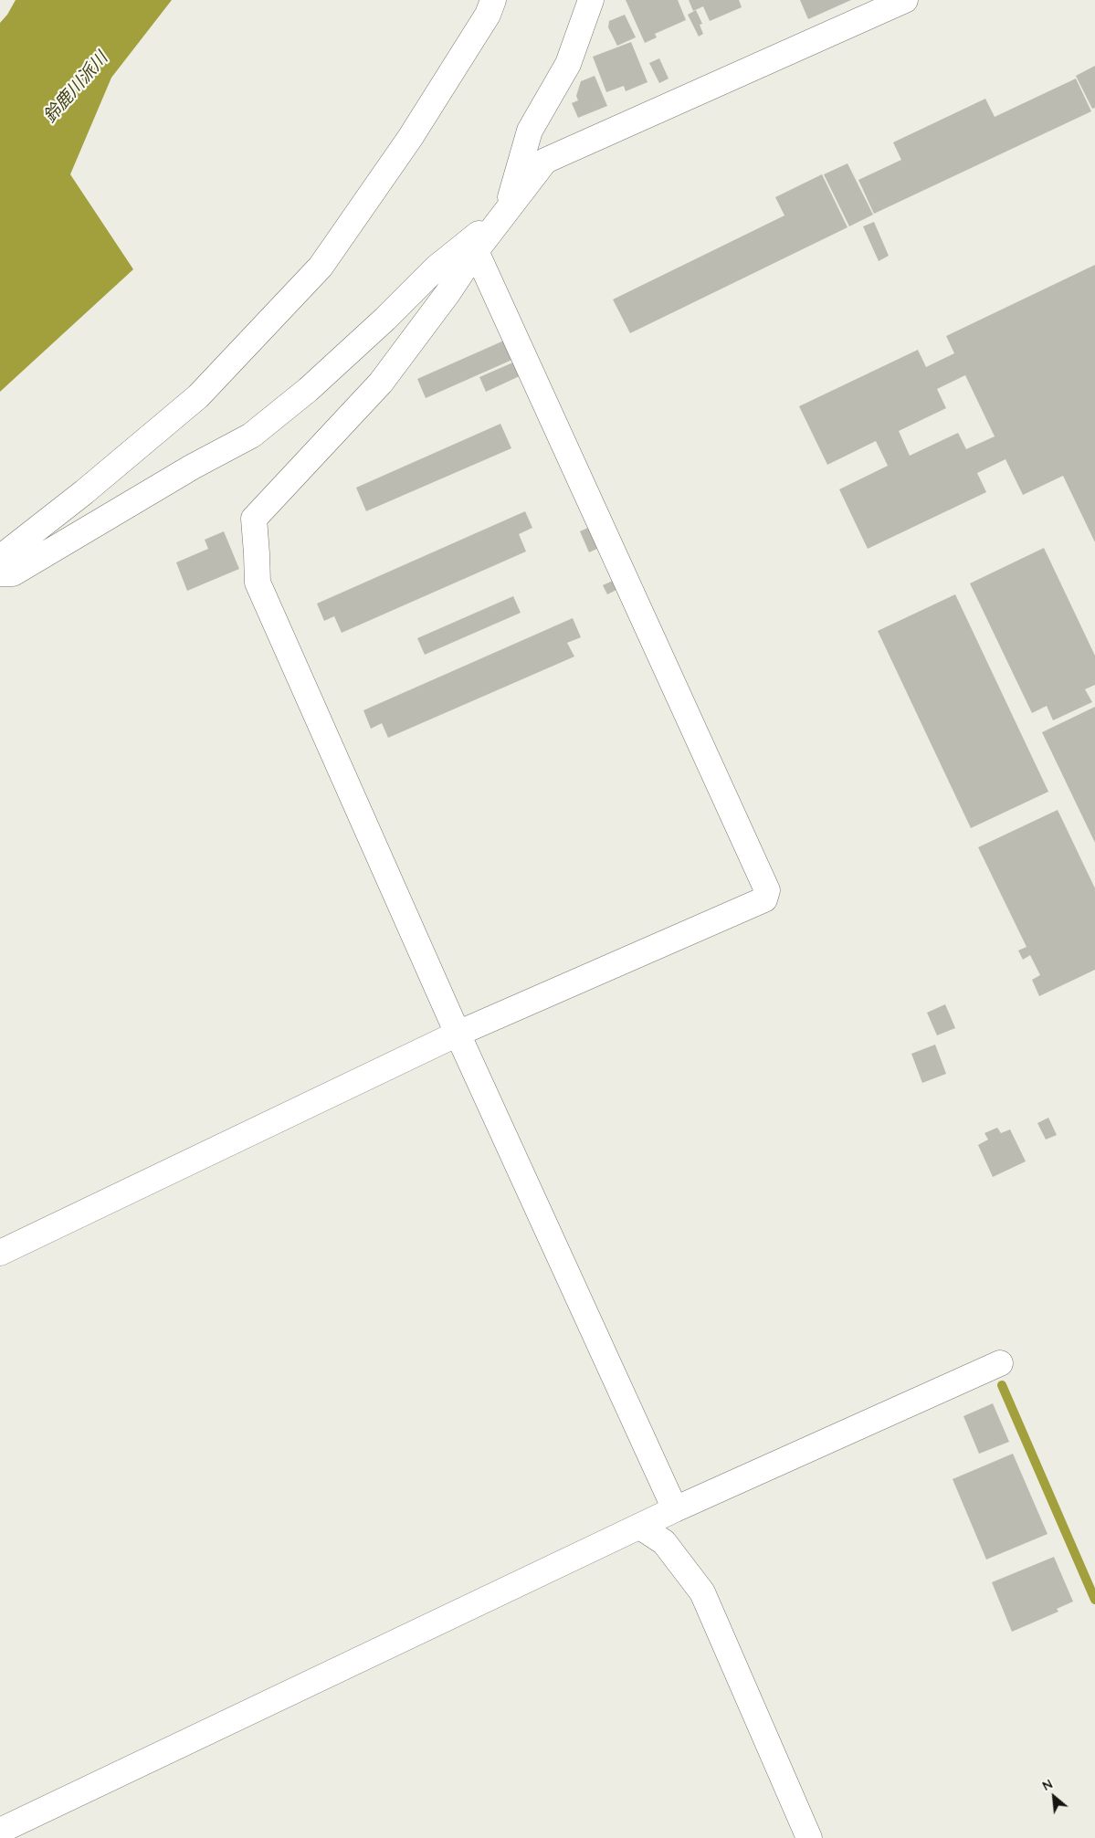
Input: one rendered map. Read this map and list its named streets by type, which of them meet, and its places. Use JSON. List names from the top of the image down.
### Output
{
  "water": ["鈴鹿川派川"],
  "north": "top left"
}
